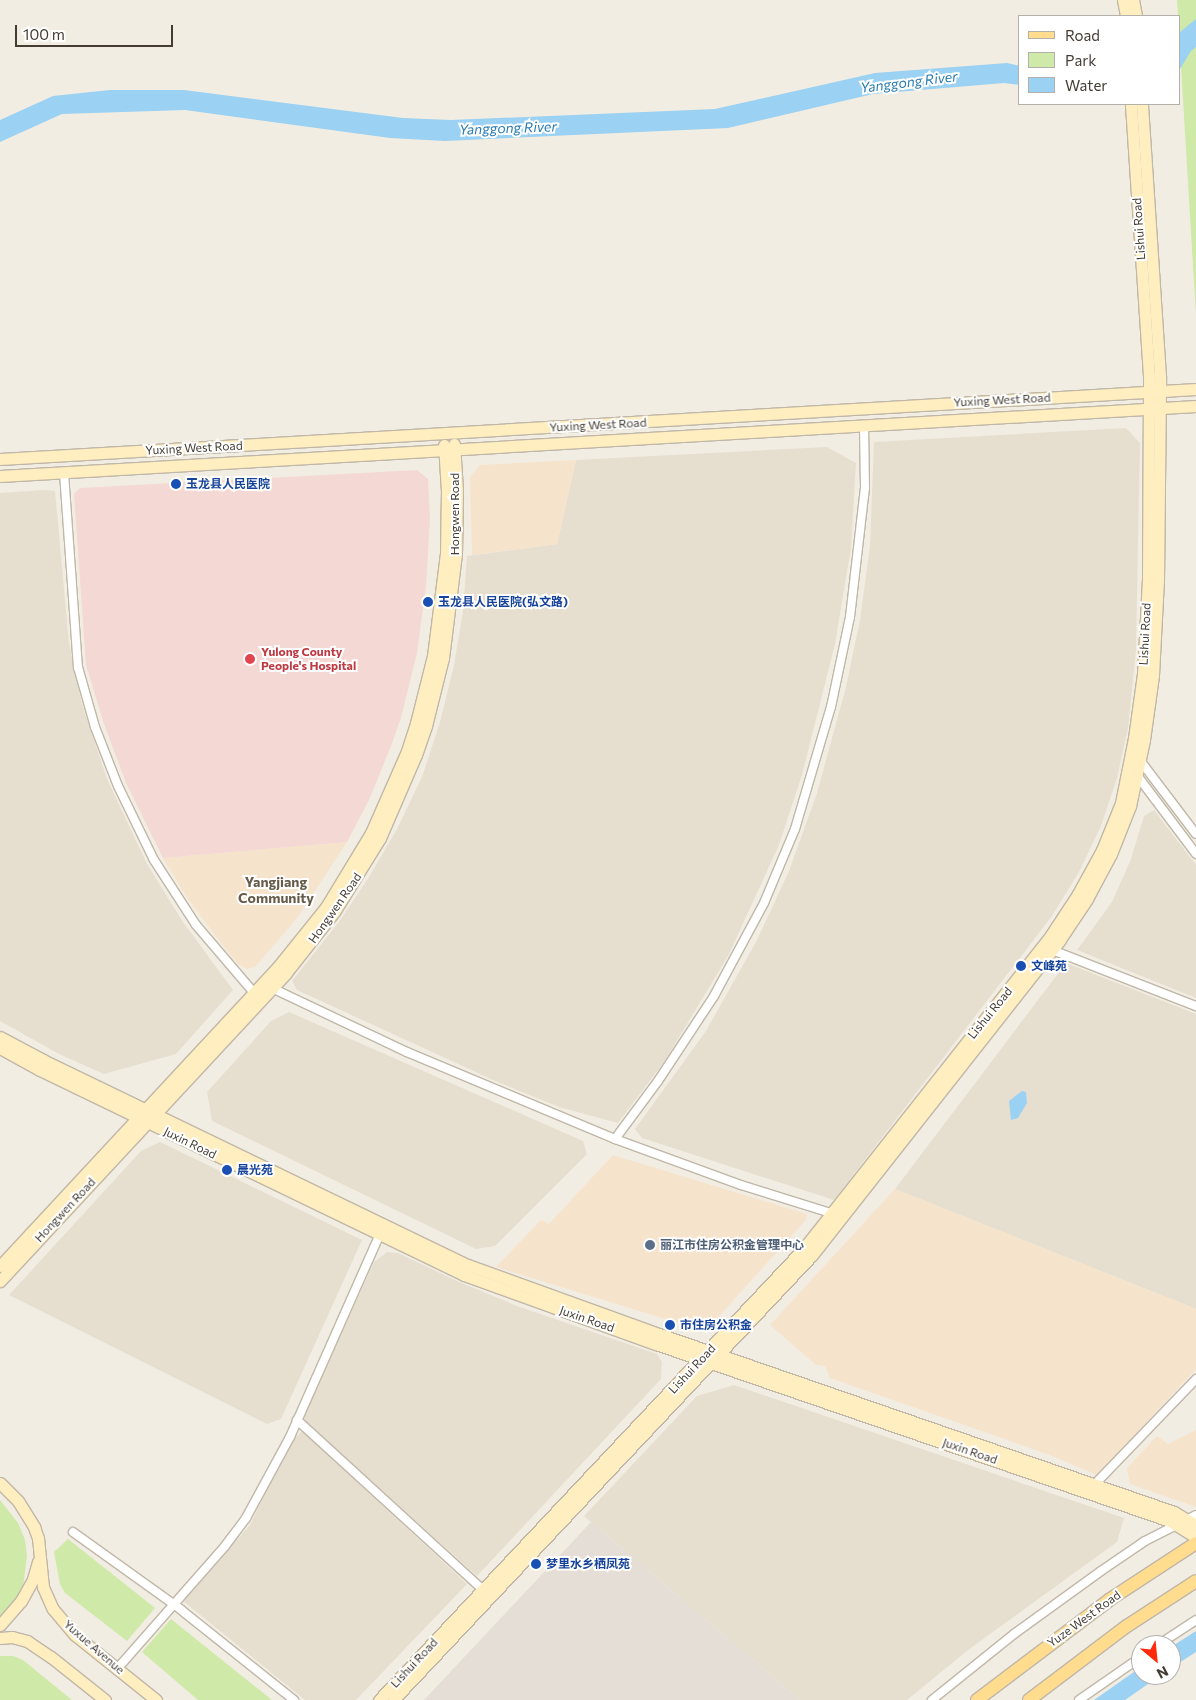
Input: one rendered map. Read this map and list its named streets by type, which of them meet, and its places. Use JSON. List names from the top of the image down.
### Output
{
  "streets": {
    "main road": ["Yuze West Road"],
    "street": [
      "Lishui Road",
      "Yuxing West Road",
      "Hongwen Road",
      "Juxin Road",
      "Yuxue Avenue"
    ]
  },
  "crossings": [
    ["Lishui Road", "Yuxing West Road"],
    ["Lishui Road", "Juxin Road"],
    ["Yuxing West Road", "Hongwen Road"],
    ["Hongwen Road", "Juxin Road"]
  ],
  "districts": ["Yangjiang Community"],
  "water": ["Yanggong River"],
  "places": [
    "玉龙县人民医院",
    "玉龙县人民医院(弘文路)",
    "Yulong County People's Hospital",
    "文峰苑",
    "晨光苑",
    "丽江市住房公积金管理中心",
    "市住房公积金",
    "梦里水乡栖凤苑"
  ],
  "legend": ["Road", "Park", "Water"],
  "scale_bar": "100 m",
  "north": "bottom right"
}
